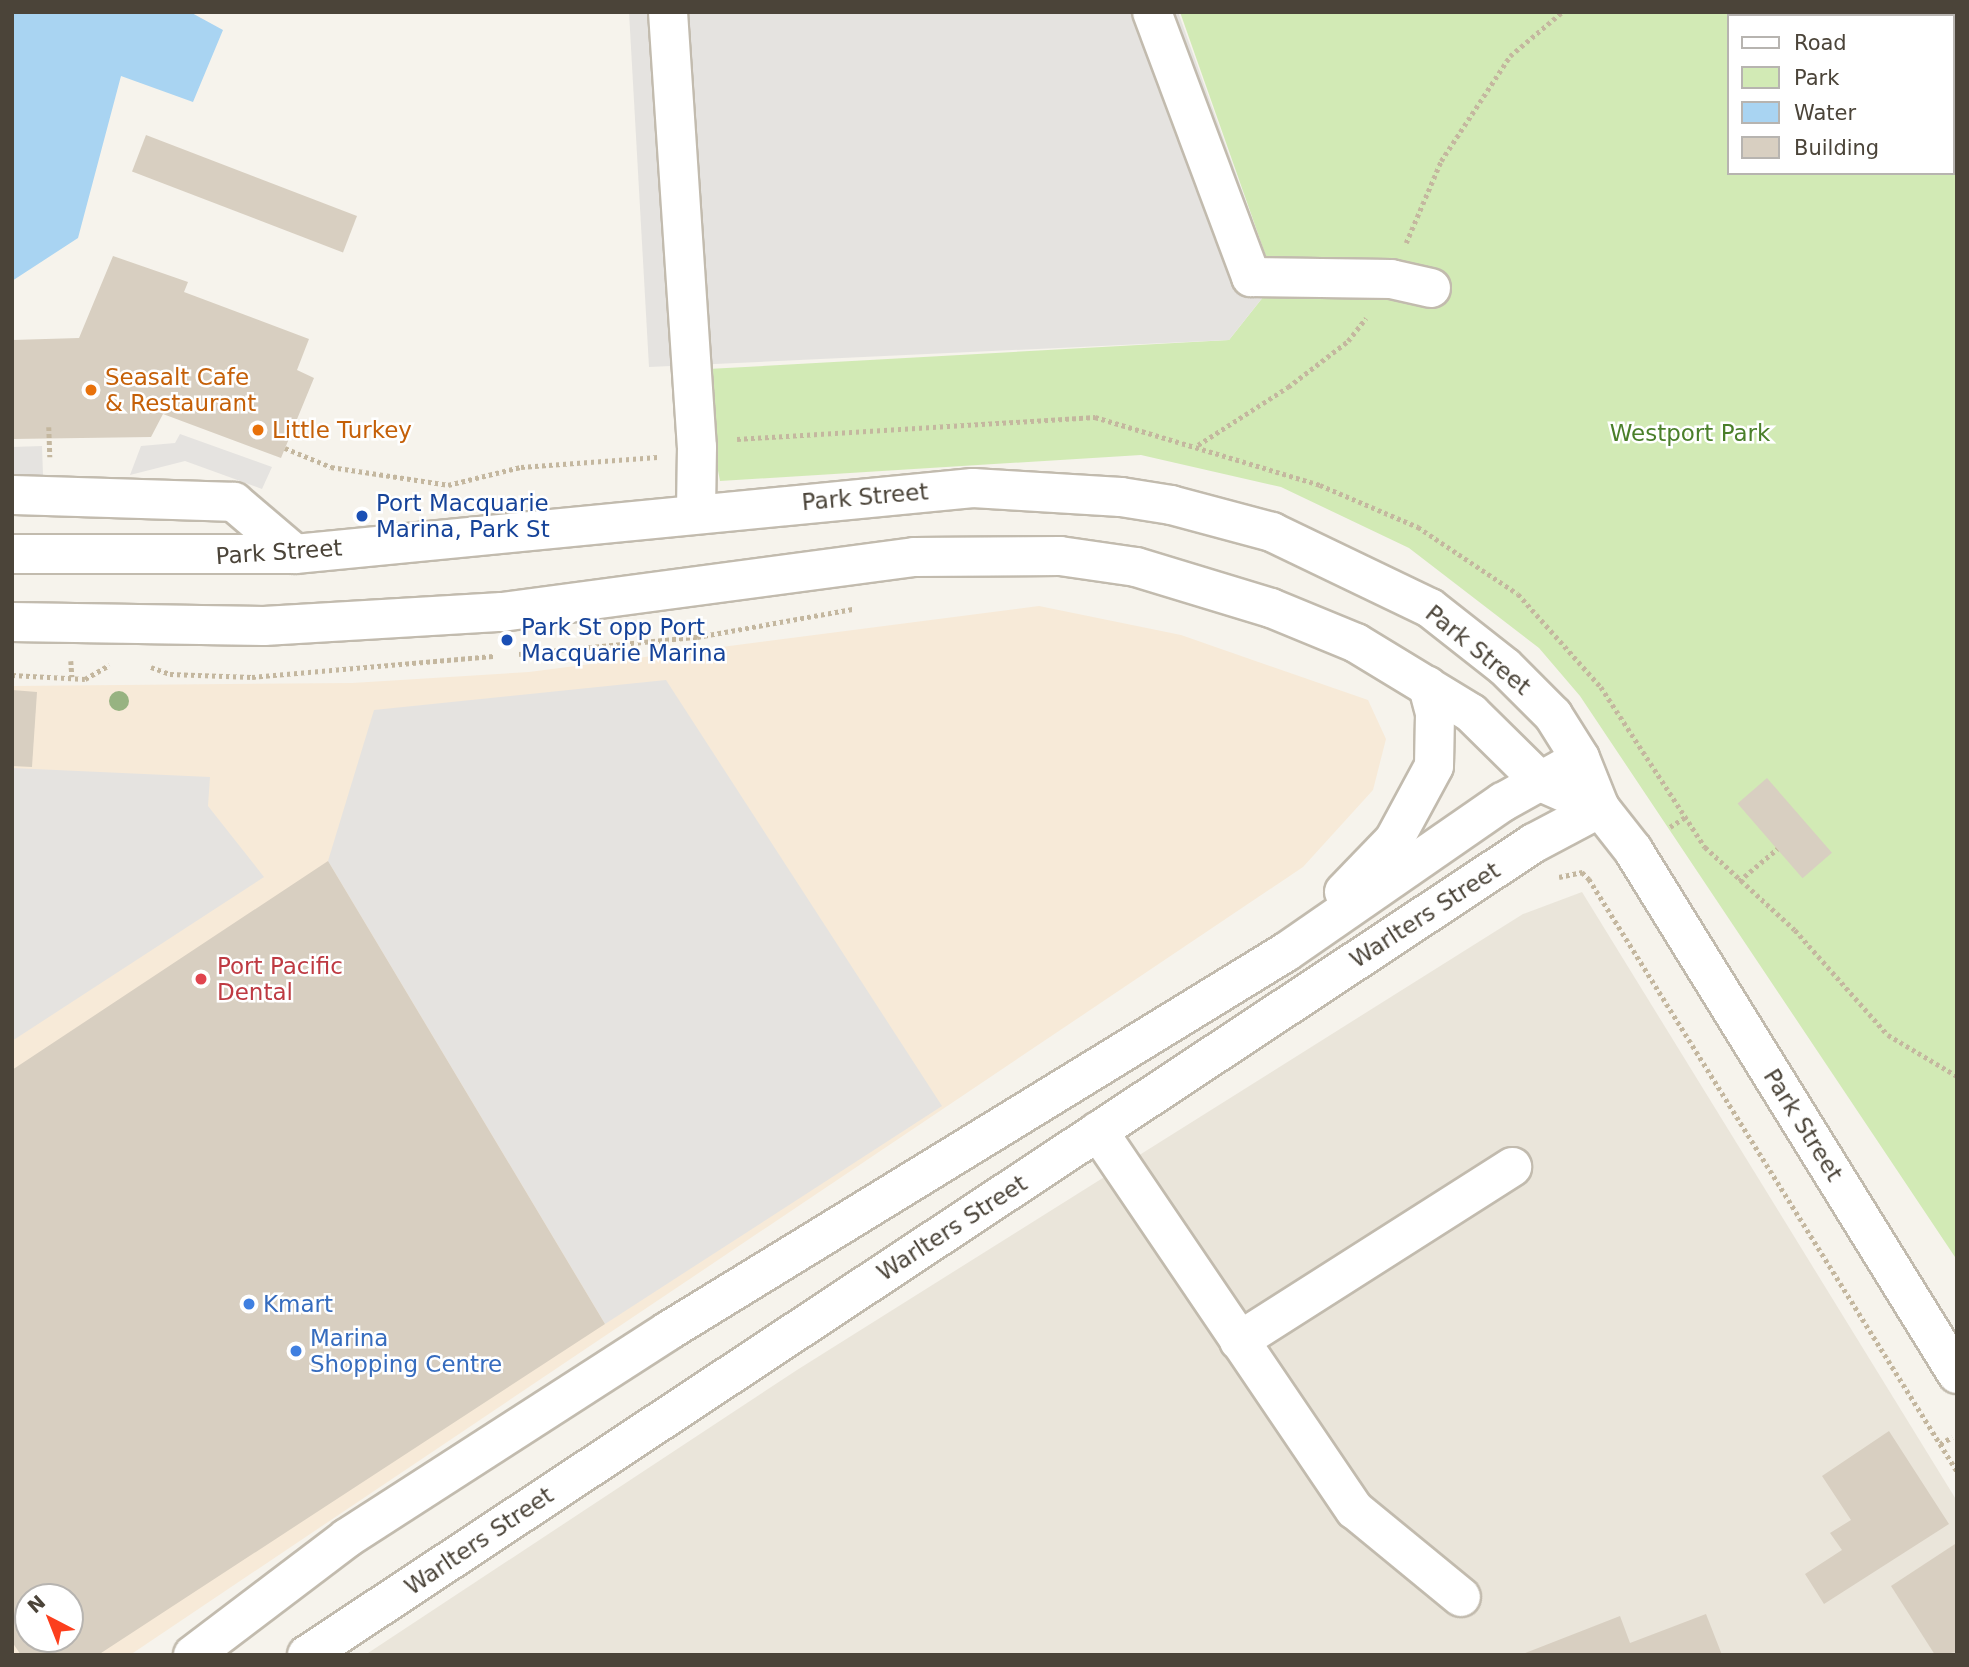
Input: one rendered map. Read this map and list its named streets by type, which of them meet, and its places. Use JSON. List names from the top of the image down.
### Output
{
  "streets": {
    "street": ["Park Street", "Warlters Street"]
  },
  "crossings": [
    ["Park Street", "Warlters Street"]
  ],
  "parks": ["Westport Park"],
  "places": [
    "Seasalt Cafe & Restaurant",
    "Little Turkey",
    "Port Macquarie Marina, Park St",
    "Park St opp Port Macquarie Marina",
    "Port Pacific Dental",
    "Kmart",
    "Marina Shopping Centre"
  ],
  "legend": [
    "Road",
    "Park",
    "Water",
    "Building"
  ],
  "north": "top left"
}
